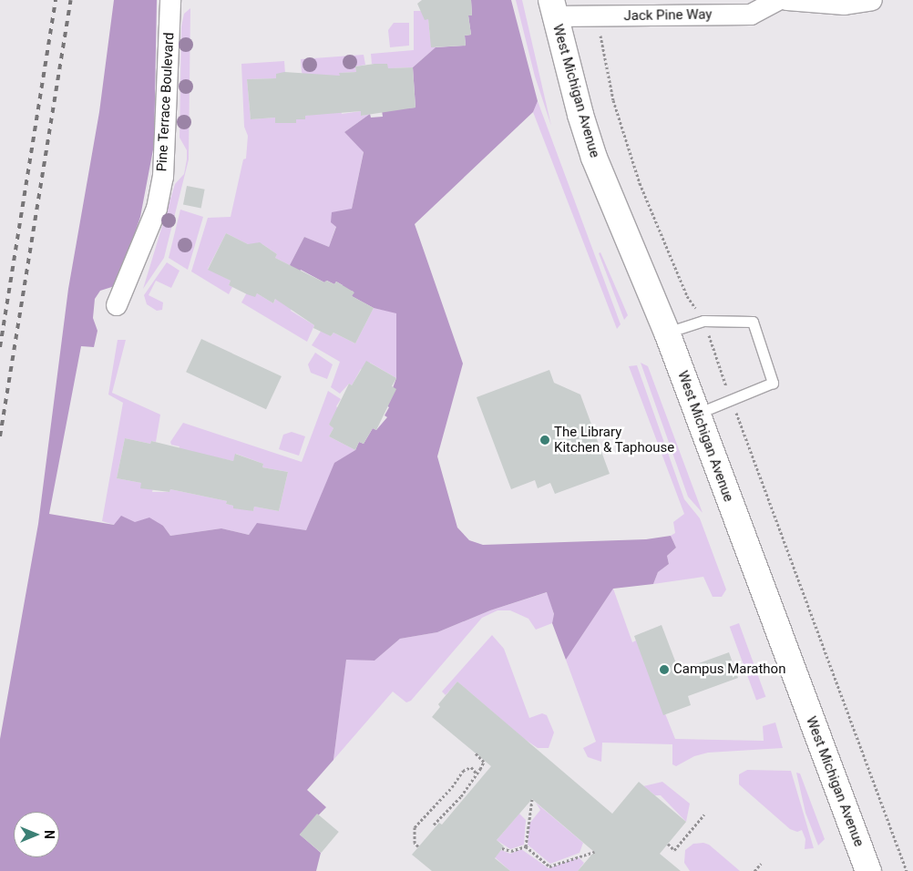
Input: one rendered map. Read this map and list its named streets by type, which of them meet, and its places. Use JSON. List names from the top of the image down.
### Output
{
  "streets": {
    "street": ["Jack Pine Way", "West Michigan Avenue", "Pine Terrace Boulevard"]
  },
  "crossings": [
    ["Jack Pine Way", "West Michigan Avenue"]
  ],
  "places": ["The Library Kitchen & Taphouse", "Campus Marathon"],
  "north": "right"
}
